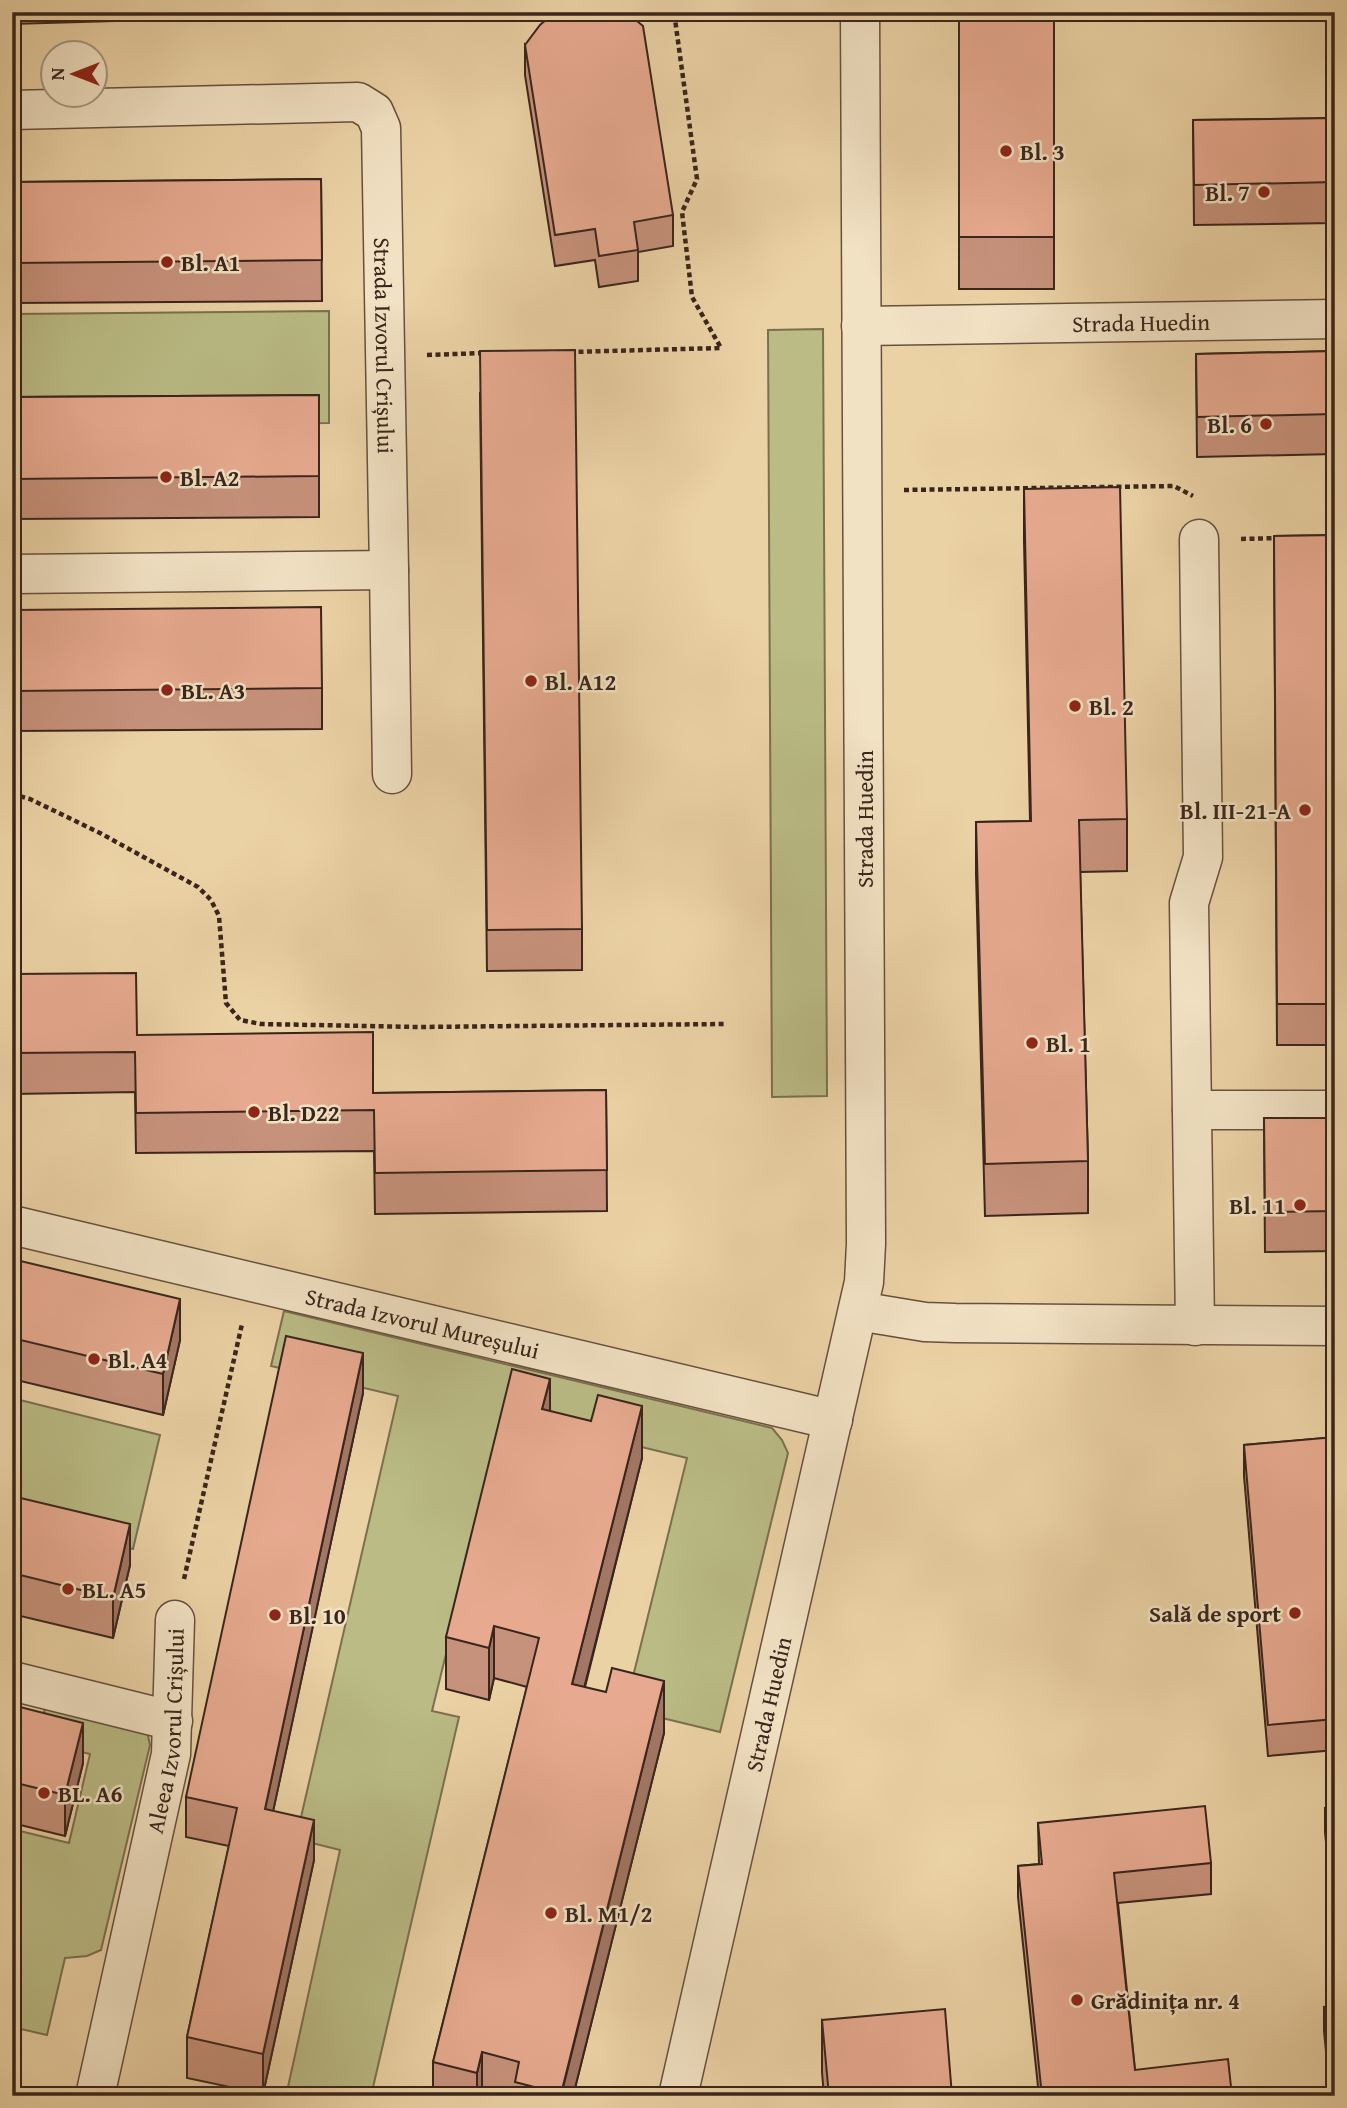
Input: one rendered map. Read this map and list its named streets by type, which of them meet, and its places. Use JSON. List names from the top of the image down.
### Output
{
  "streets": {
    "street": [
      "Strada Huedin",
      "Strada Izvorul Crișului",
      "Strada Izvorul Mureșului",
      "Aleea Izvorul Crișului"
    ]
  },
  "crossings": [
    ["Strada Huedin", "Strada Izvorul Mureșului"],
    ["Strada Izvorul Mureșului", "Aleea Izvorul Crișului"]
  ],
  "places": [
    "Bl. 3",
    "Bl. 7",
    "Bl. A1",
    "Bl. 6",
    "Bl. A2",
    "Bl. A12",
    "BL. A3",
    "Bl. 2",
    "Bl. III-21-A",
    "Bl. 1",
    "Bl. D22",
    "Bl. 11",
    "Bl. A4",
    "BL. A5",
    "Sală de sport",
    "Bl. 10",
    "BL. A6",
    "Bl. M1/2",
    "Grădinița nr. 4"
  ],
  "north": "left"
}
